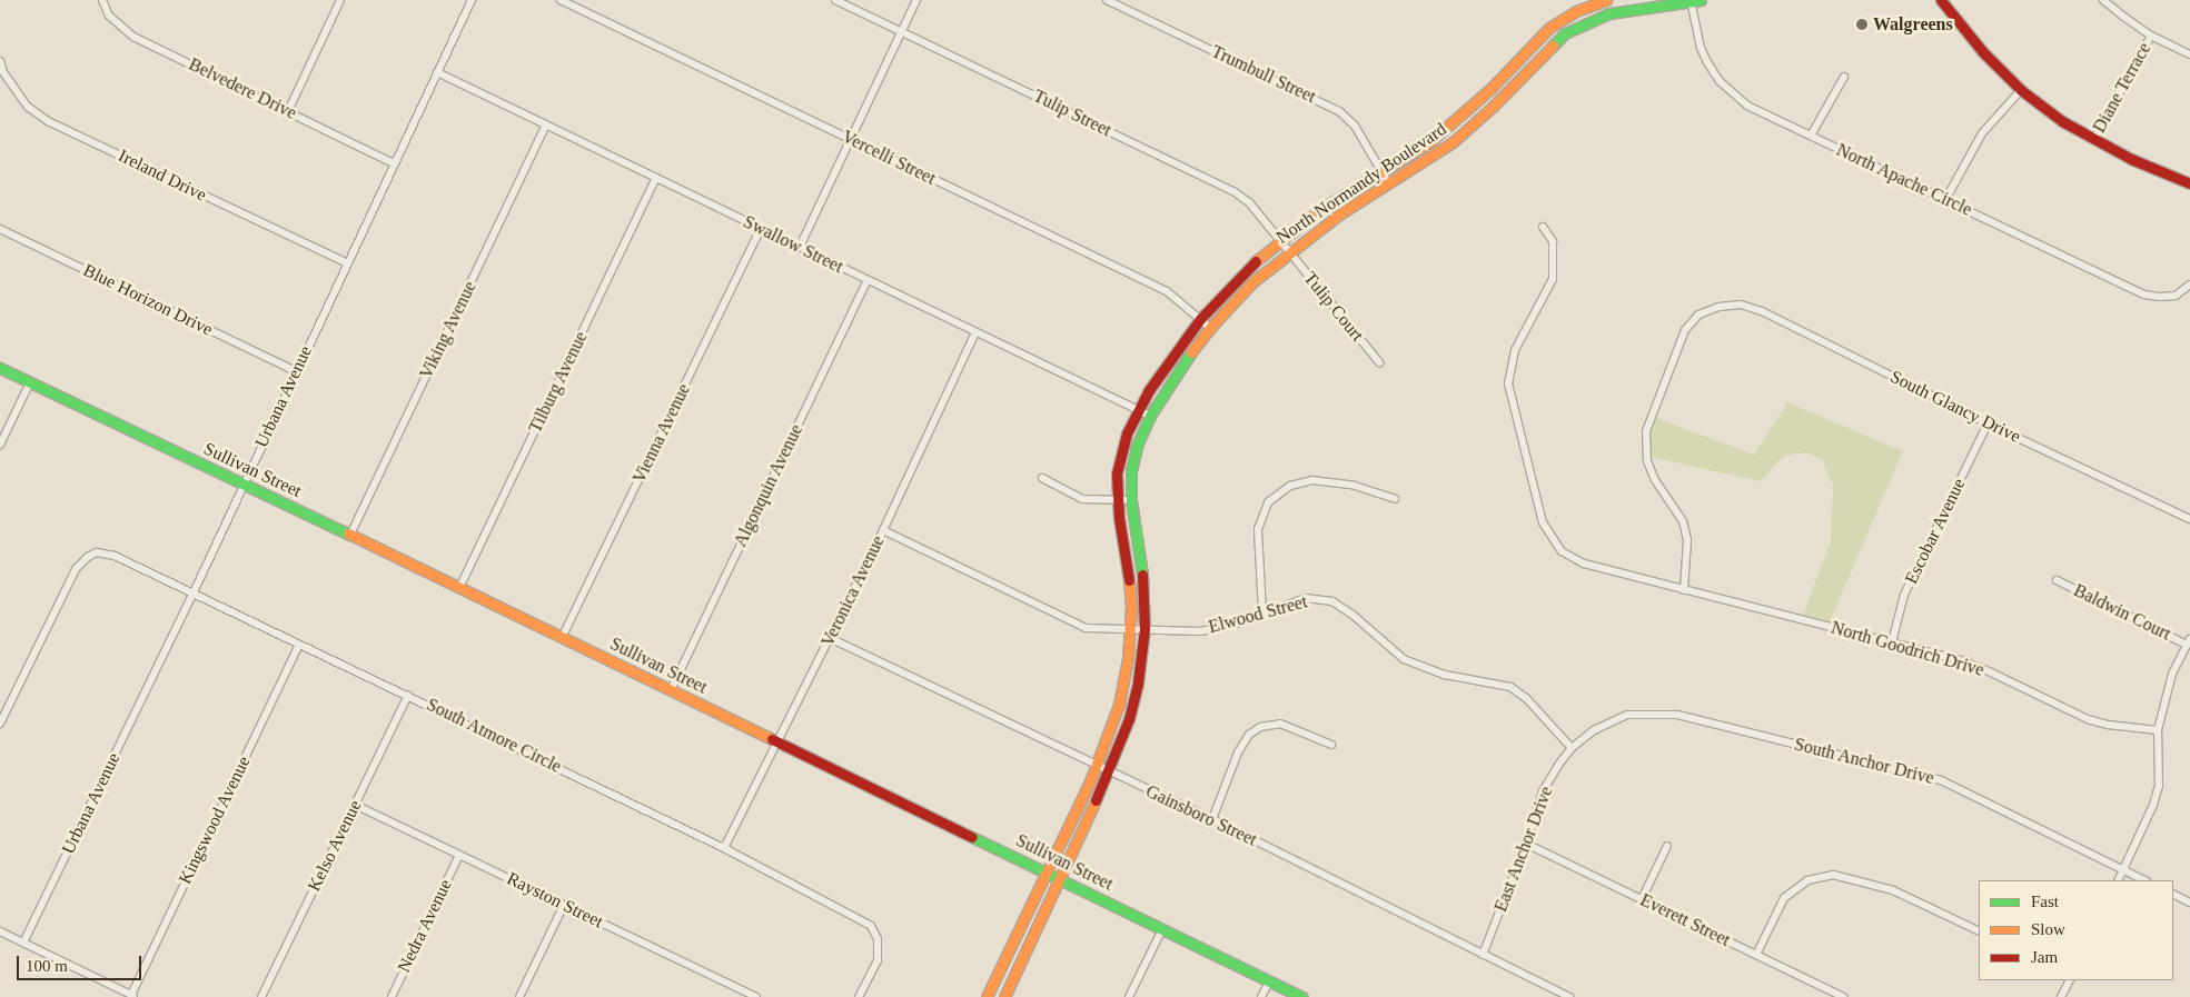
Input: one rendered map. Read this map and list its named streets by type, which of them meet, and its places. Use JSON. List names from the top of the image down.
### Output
{
  "streets": {
    "street": [
      "Trumbull Street",
      "Diane Terrace",
      "Belvedere Drive",
      "Tulip Street",
      "Vercelli Street",
      "Ireland Drive",
      "North Apache Circle",
      "North Normandy Boulevard",
      "Swallow Street",
      "Blue Horizon Drive",
      "Tulip Court",
      "Viking Avenue",
      "Tilburg Avenue",
      "Urbana Avenue",
      "South Glancy Drive",
      "Vienna Avenue",
      "Sullivan Street",
      "Algonquin Avenue",
      "Escobar Avenue",
      "Veronica Avenue",
      "Baldwin Court",
      "Elwood Street",
      "North Goodrich Drive",
      "South Atmore Circle",
      "South Anchor Drive",
      "Gainsboro Street",
      "Kingswood Avenue",
      "Kelso Avenue",
      "East Anchor Drive",
      "Rayston Street",
      "Everett Street",
      "Nedra Avenue"
    ]
  },
  "crossings": [
    ["Trumbull Street", "North Normandy Boulevard"],
    ["Belvedere Drive", "Urbana Avenue"],
    ["Tulip Street", "North Normandy Boulevard"],
    ["Tulip Street", "Tulip Court"],
    ["Vercelli Street", "North Normandy Boulevard"],
    ["Ireland Drive", "Urbana Avenue"],
    ["North Apache Circle", "North Normandy Boulevard"],
    ["North Normandy Boulevard", "Swallow Street"],
    ["North Normandy Boulevard", "Tulip Court"],
    ["North Normandy Boulevard", "Sullivan Street"],
    ["North Normandy Boulevard", "Elwood Street"],
    ["North Normandy Boulevard", "Gainsboro Street"],
    ["Swallow Street", "Viking Avenue"],
    ["Swallow Street", "Tilburg Avenue"],
    ["Swallow Street", "Urbana Avenue"],
    ["Swallow Street", "Vienna Avenue"],
    ["Swallow Street", "Algonquin Avenue"],
    ["Swallow Street", "Veronica Avenue"],
    ["Blue Horizon Drive", "Urbana Avenue"],
    ["Viking Avenue", "Sullivan Street"],
    ["Tilburg Avenue", "Sullivan Street"],
    ["Urbana Avenue", "Sullivan Street"],
    ["Urbana Avenue", "South Atmore Circle"],
    ["South Glancy Drive", "Escobar Avenue"],
    ["South Glancy Drive", "North Goodrich Drive"],
    ["Vienna Avenue", "Sullivan Street"],
    ["Sullivan Street", "Algonquin Avenue"],
    ["Sullivan Street", "Veronica Avenue"],
    ["Escobar Avenue", "North Goodrich Drive"],
    ["Veronica Avenue", "Elwood Street"],
    ["Veronica Avenue", "South Atmore Circle"],
    ["Veronica Avenue", "Gainsboro Street"],
    ["Elwood Street", "South Anchor Drive"],
    ["Elwood Street", "East Anchor Drive"],
    ["South Atmore Circle", "Kingswood Avenue"],
    ["South Atmore Circle", "Kelso Avenue"],
    ["South Anchor Drive", "East Anchor Drive"],
    ["Gainsboro Street", "East Anchor Drive"],
    ["Kelso Avenue", "Rayston Street"],
    ["East Anchor Drive", "Everett Street"],
    ["Rayston Street", "Nedra Avenue"]
  ],
  "places": ["Walgreens"],
  "legend": ["Fast", "Slow", "Jam"],
  "scale_bar": "100 m"
}
